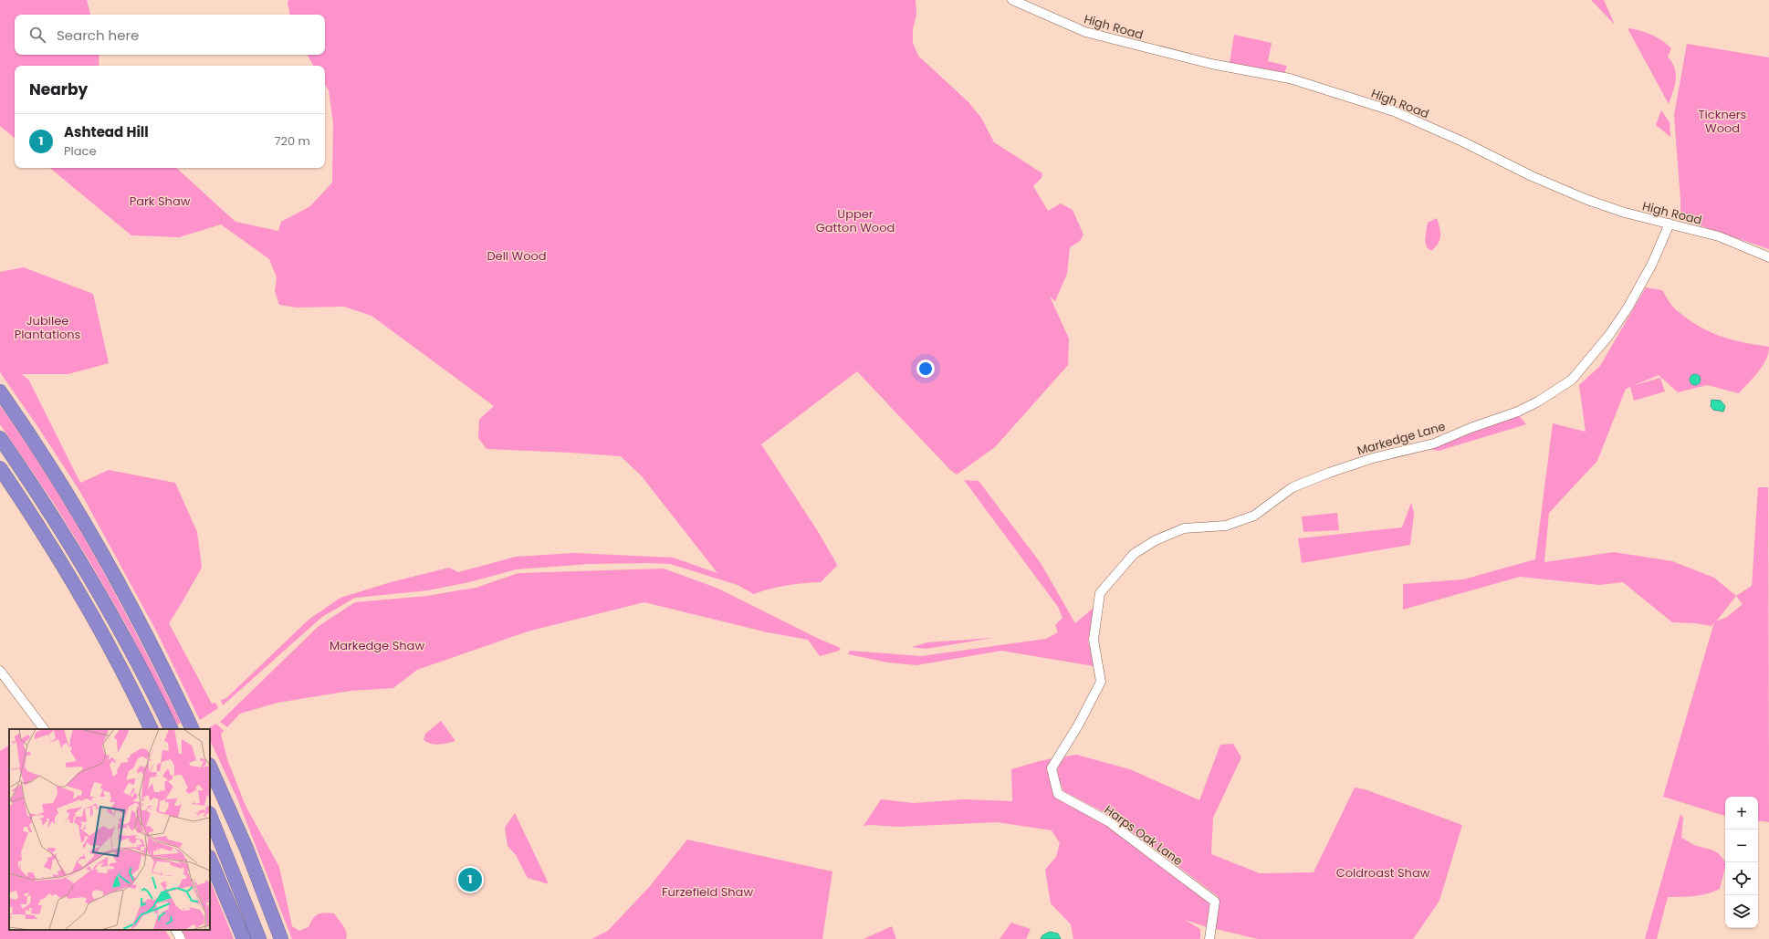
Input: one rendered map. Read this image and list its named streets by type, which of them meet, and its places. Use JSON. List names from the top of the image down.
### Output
{
  "streets": {
    "street": ["High Road", "Markedge Lane", "Harps Oak Lane"]
  },
  "crossings": [
    ["High Road", "Markedge Lane"],
    ["Markedge Lane", "Harps Oak Lane"]
  ],
  "parks": [
    "Tickners Wood",
    "Park Shaw",
    "Upper Gatton Wood",
    "Dell Wood",
    "Jubilee Plantations",
    "Markedge Shaw",
    "Coldroast Shaw",
    "Furzefield Shaw"
  ],
  "page": {
    "search": "Search here",
    "heading": "Nearby",
    "list": [
      {
        "mark": "1",
        "name": "Ashtead Hill",
        "note": "Place",
        "value": "720 m"
      }
    ],
    "map_buttons": ["+", "−"],
    "pins": "1"
  }
}
